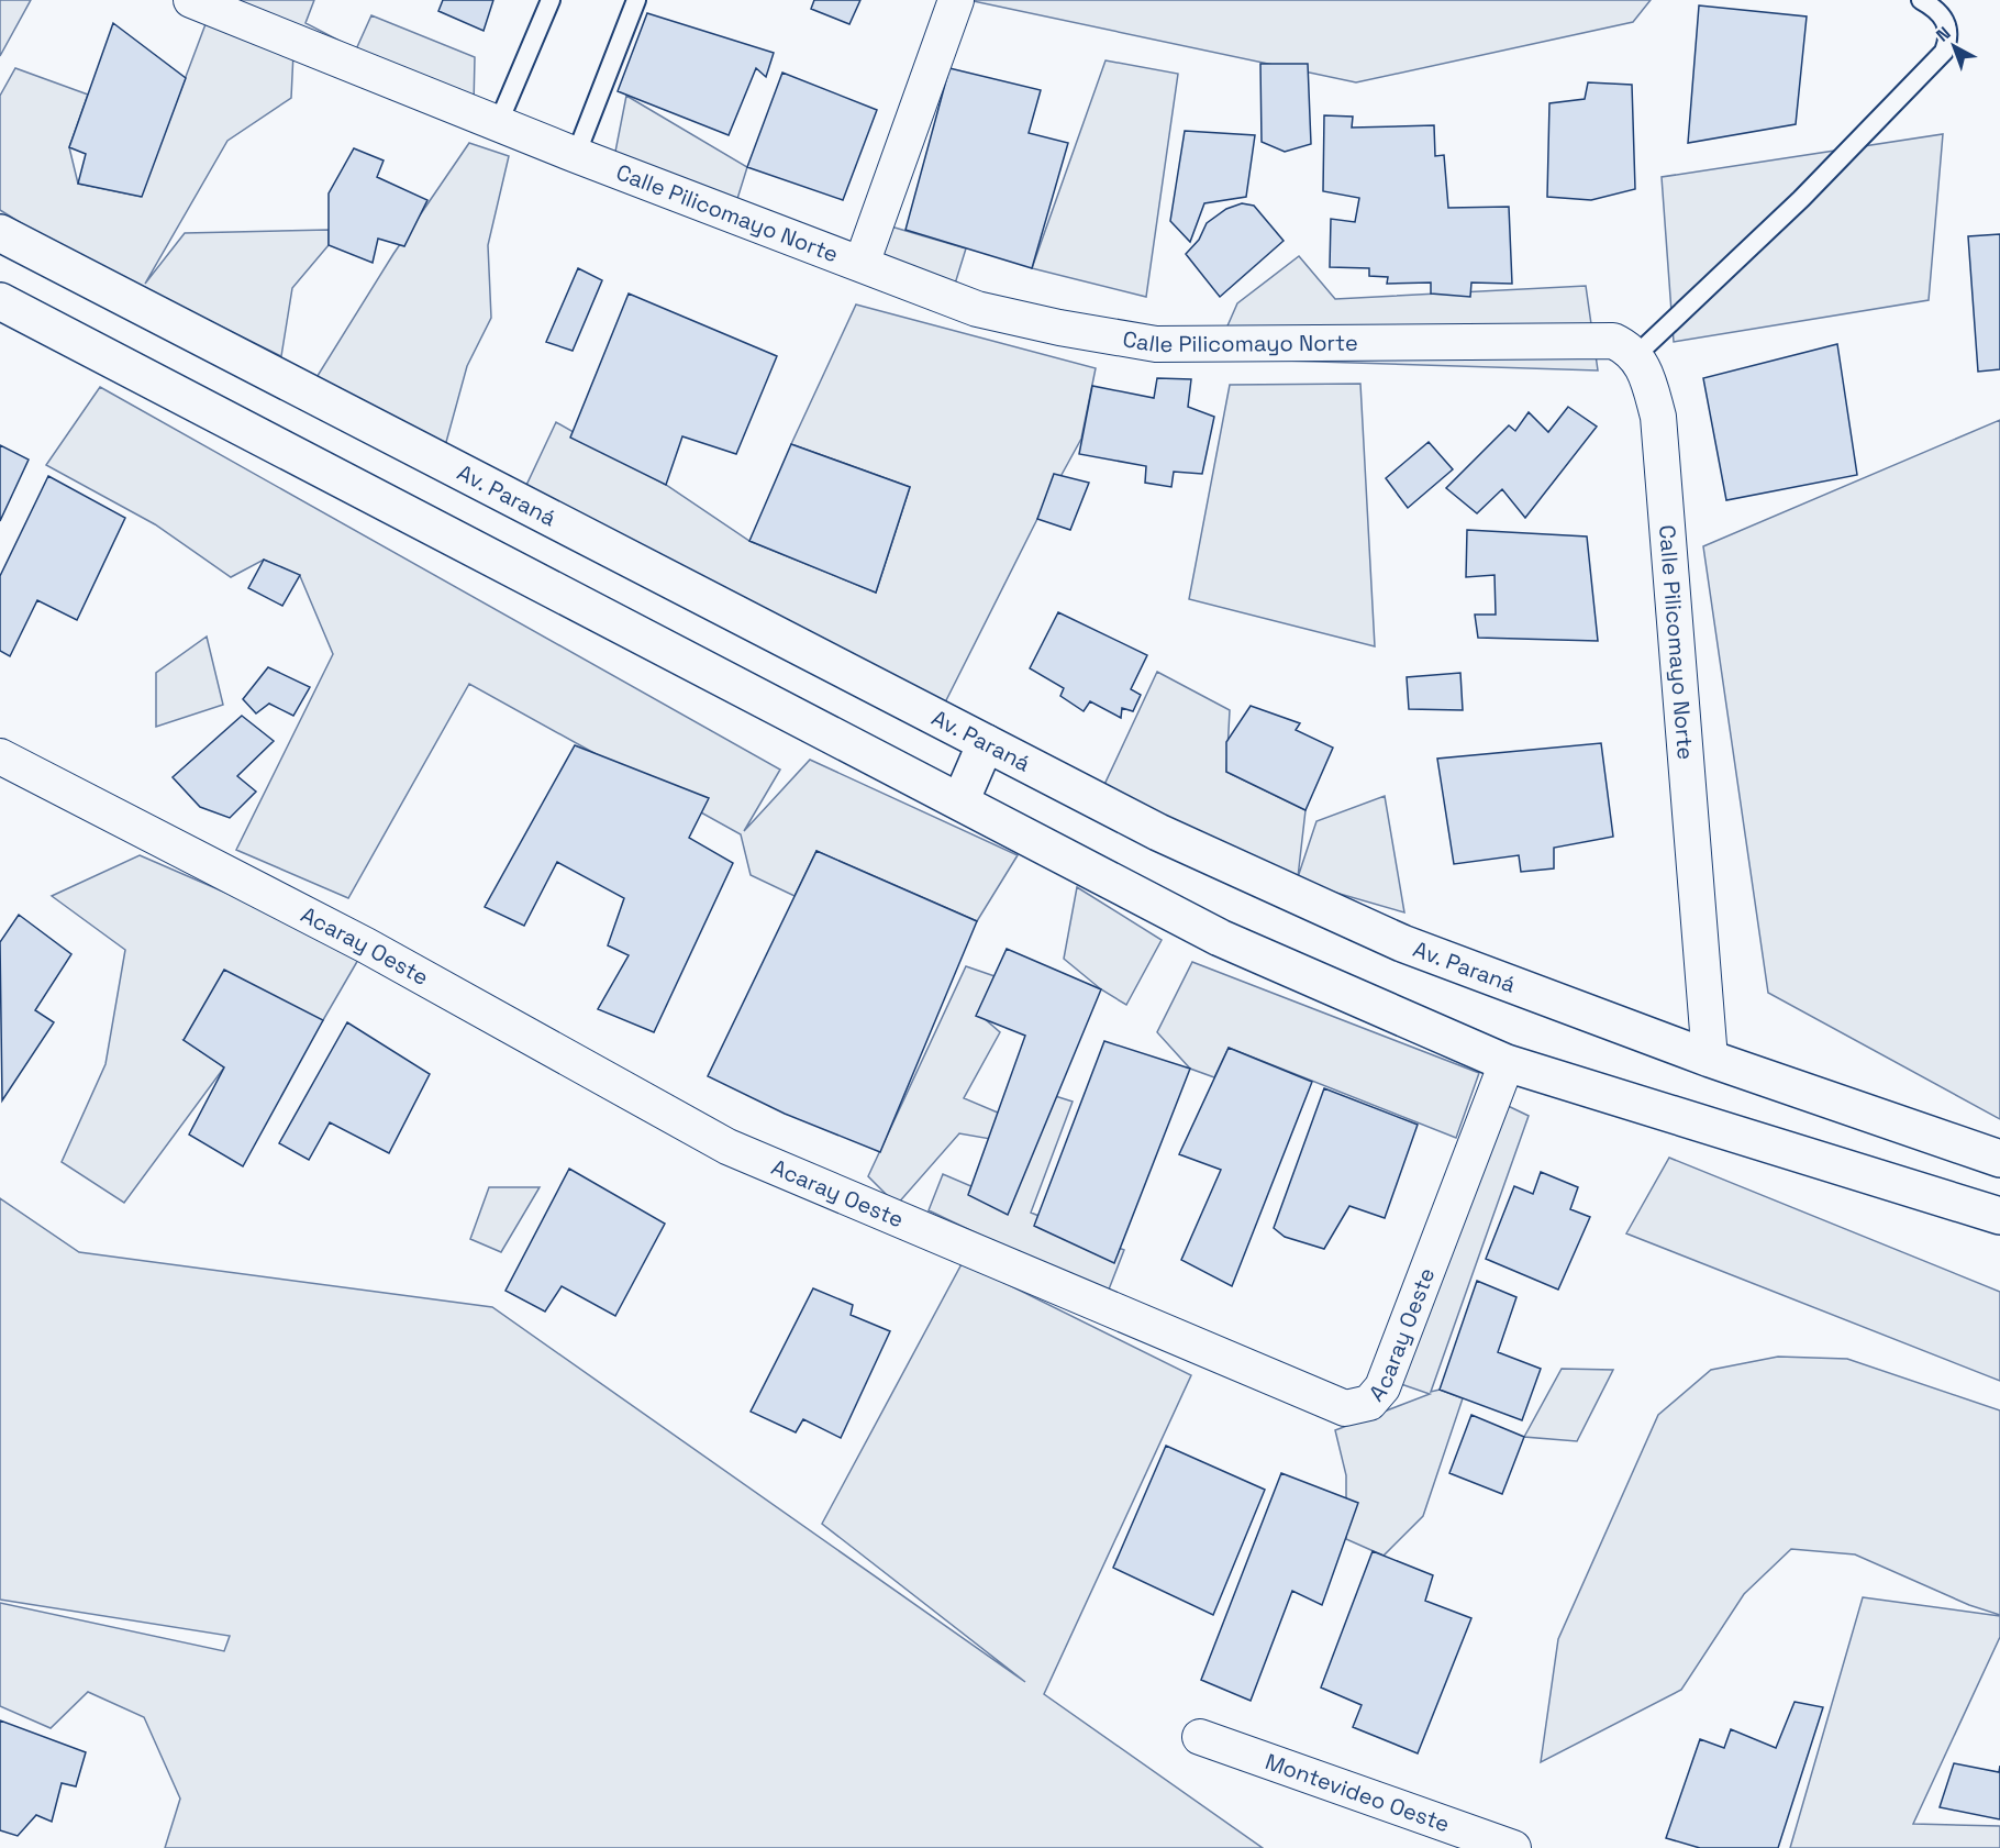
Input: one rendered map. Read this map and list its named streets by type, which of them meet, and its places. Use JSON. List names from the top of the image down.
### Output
{
  "streets": {
    "street": [
      "Calle Pilicomayo Norte",
      "Av. Paraná",
      "Acaray Oeste",
      "Montevideo Oeste"
    ]
  },
  "crossings": [
    ["Calle Pilicomayo Norte", "Av. Paraná"]
  ],
  "north": "top left"
}
